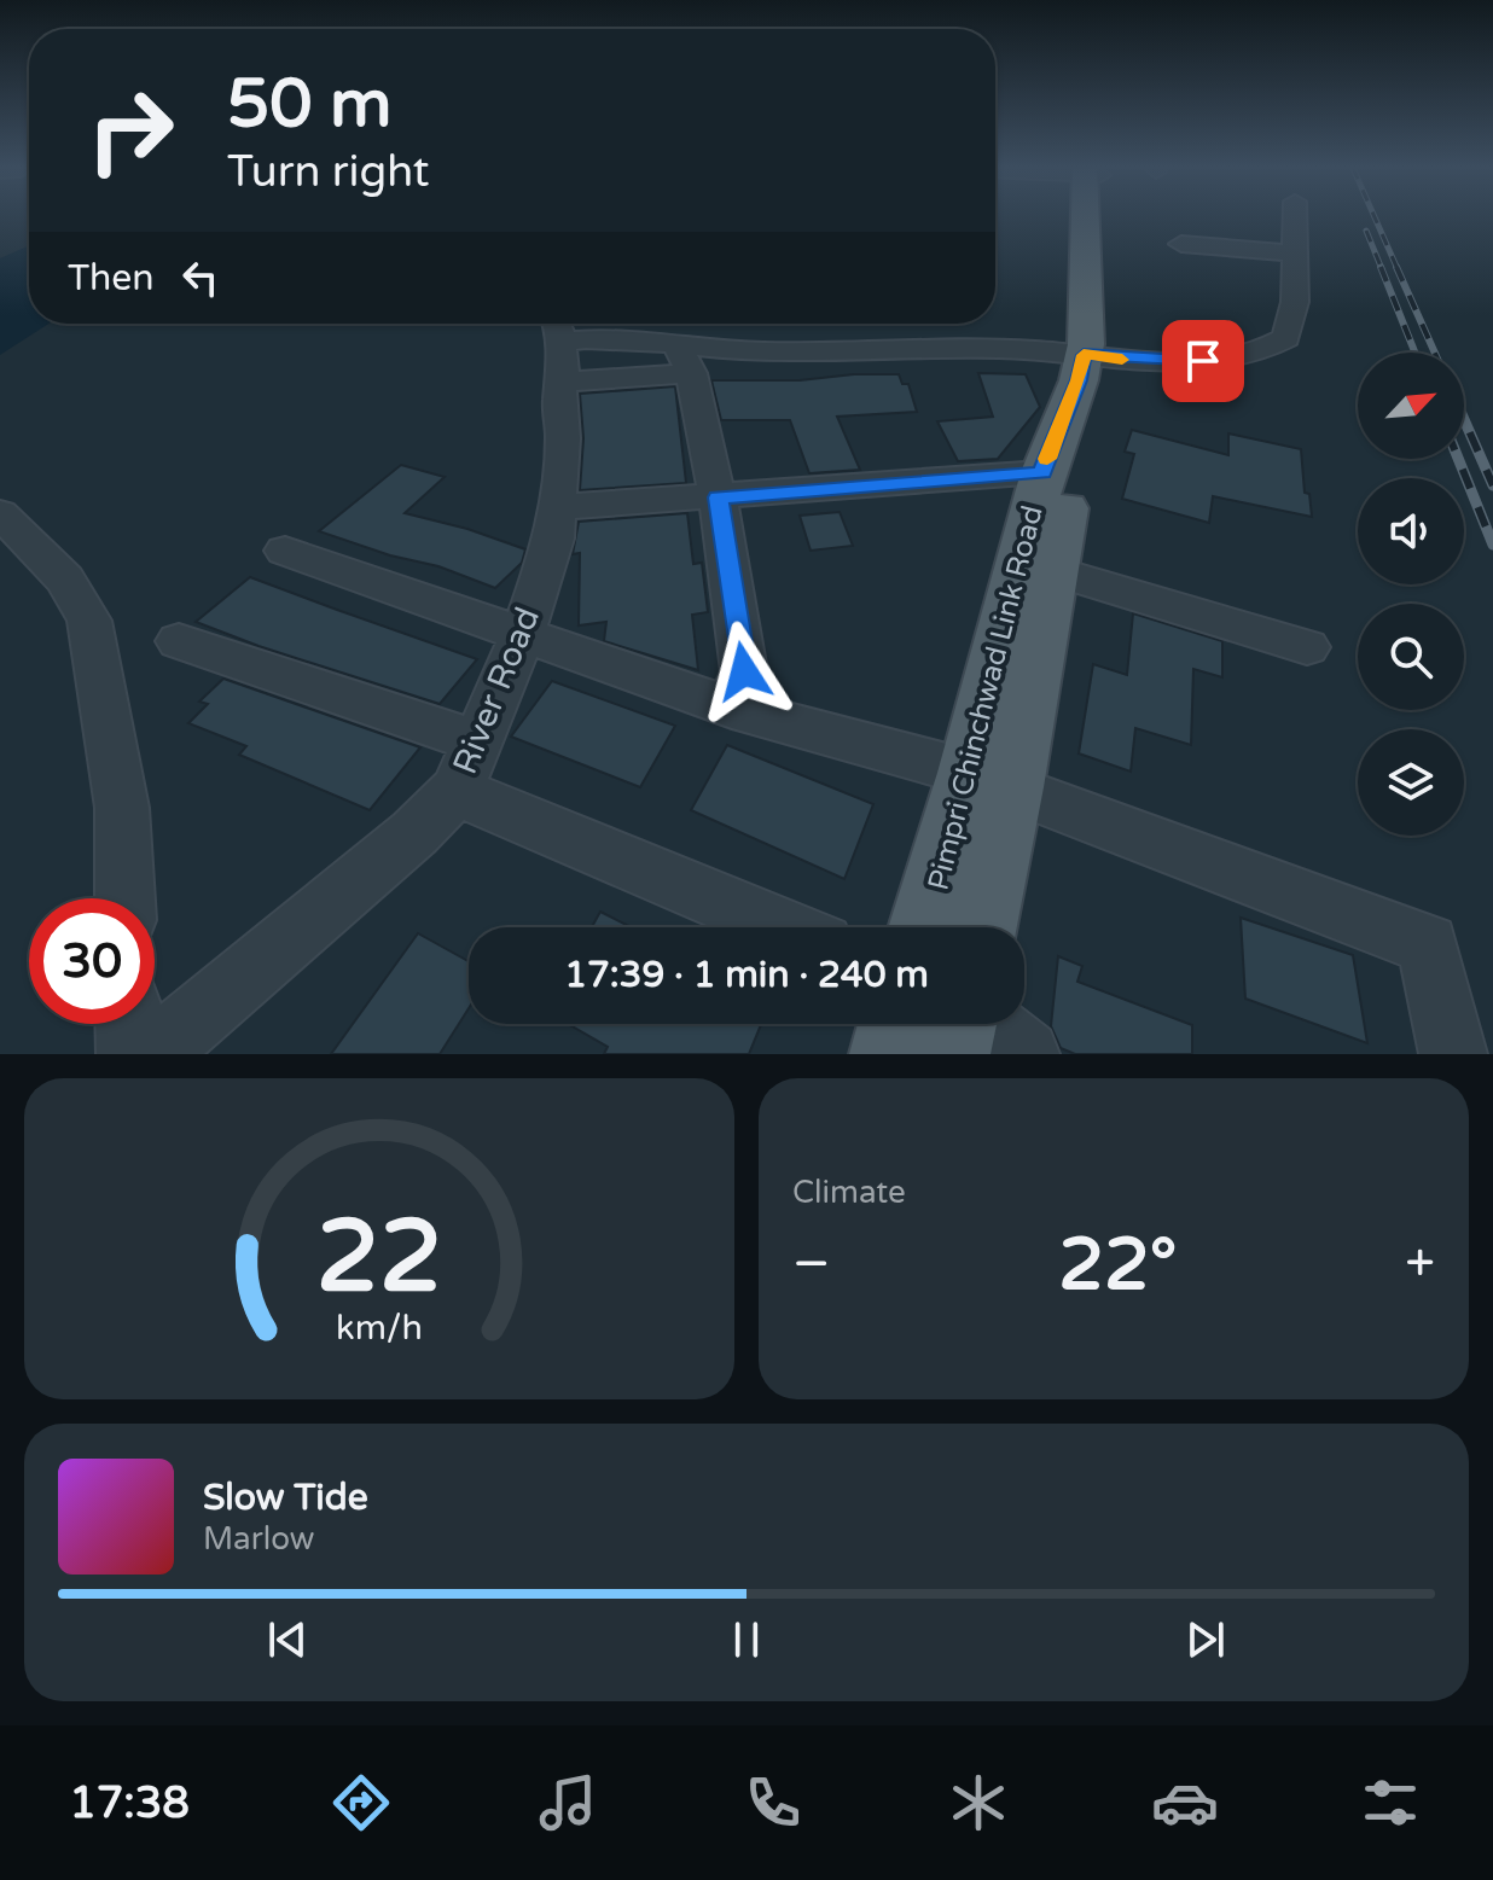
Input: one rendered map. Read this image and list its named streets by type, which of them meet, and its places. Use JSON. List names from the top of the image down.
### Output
{
  "streets": {
    "main road": ["Pimpri Chinchwad Link Road"],
    "street": ["River Road"]
  },
  "north": "top right",
  "page": {
    "turn": ["50 m", "Turn right"],
    "then": "Then",
    "limit": "30",
    "trip": "17:39 · 1 min · 240 m",
    "tile": "Climate",
    "heat": ["−", "22°", "+"],
    "song": ["Slow Tide", "Marlow"],
    "tabs": "17:38",
    "gauge": ["22", "km/h"]
  }
}
